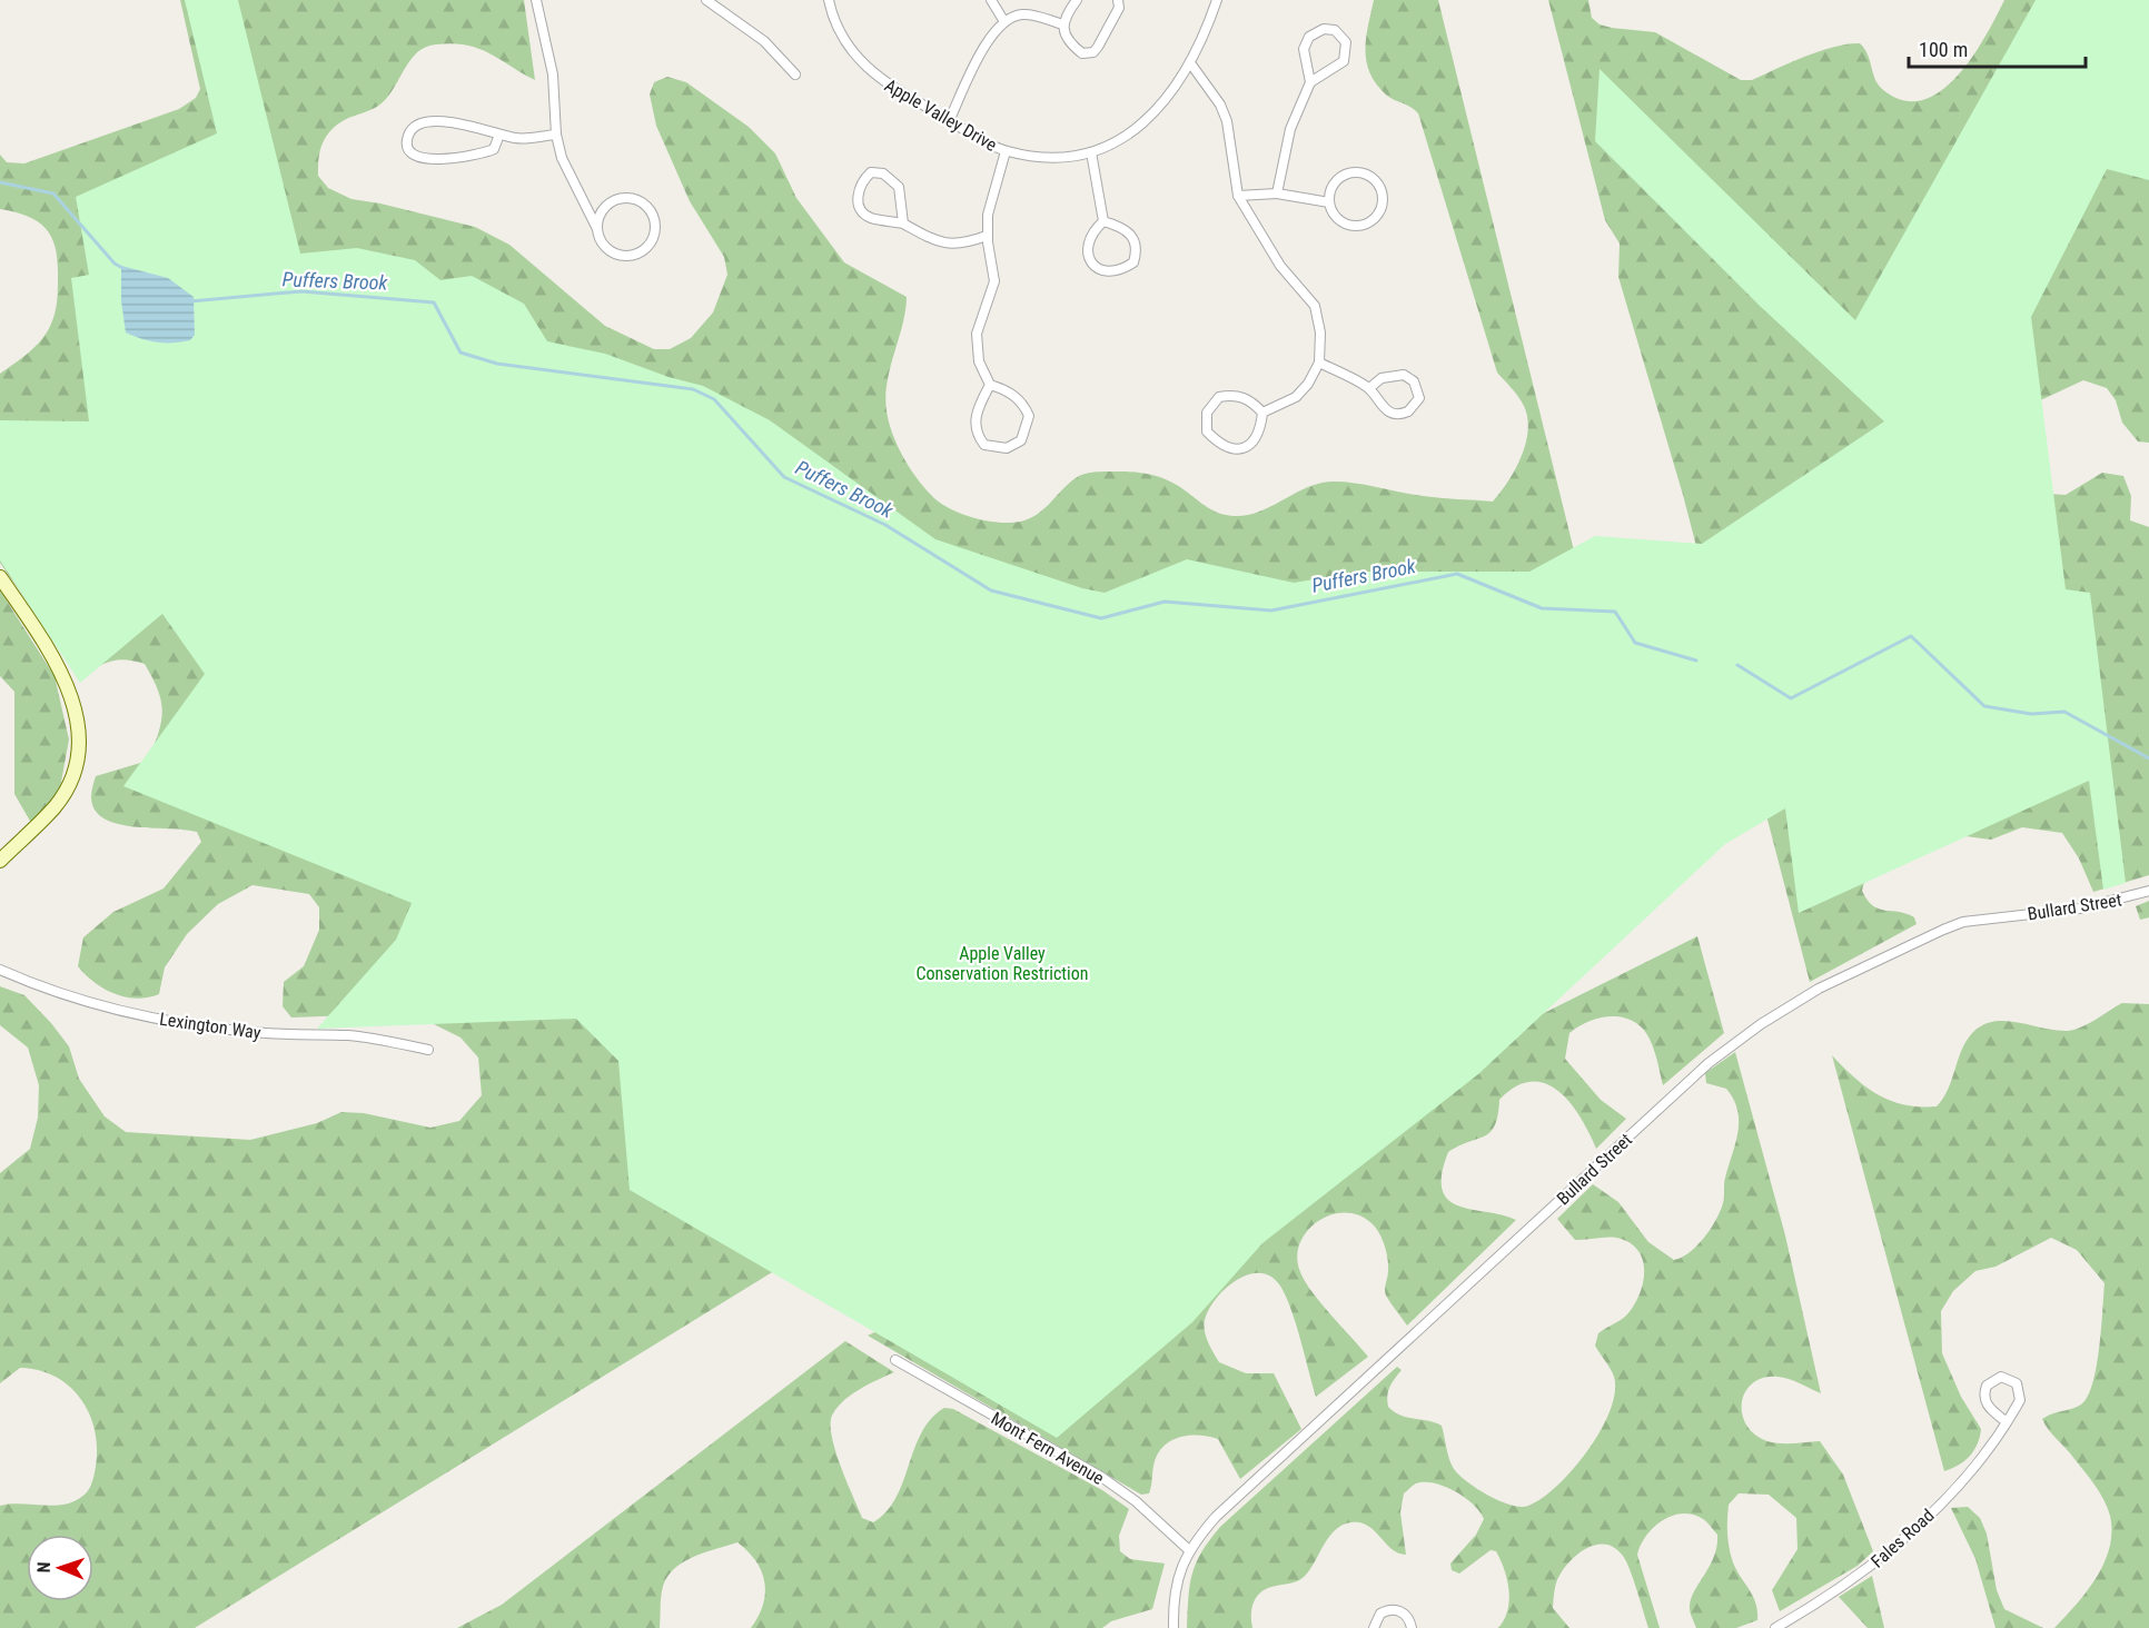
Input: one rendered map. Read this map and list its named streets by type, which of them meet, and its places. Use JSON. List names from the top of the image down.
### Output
{
  "streets": {
    "street": [
      "Apple Valley Drive",
      "Bullard Street",
      "Lexington Way",
      "Mont Fern Avenue",
      "Fales Road"
    ]
  },
  "crossings": [
    ["Bullard Street", "Mont Fern Avenue"]
  ],
  "water": ["Puffers Brook"],
  "parks": ["Apple Valley Conservation Restriction"],
  "scale_bar": "100 m",
  "north": "left"
}
